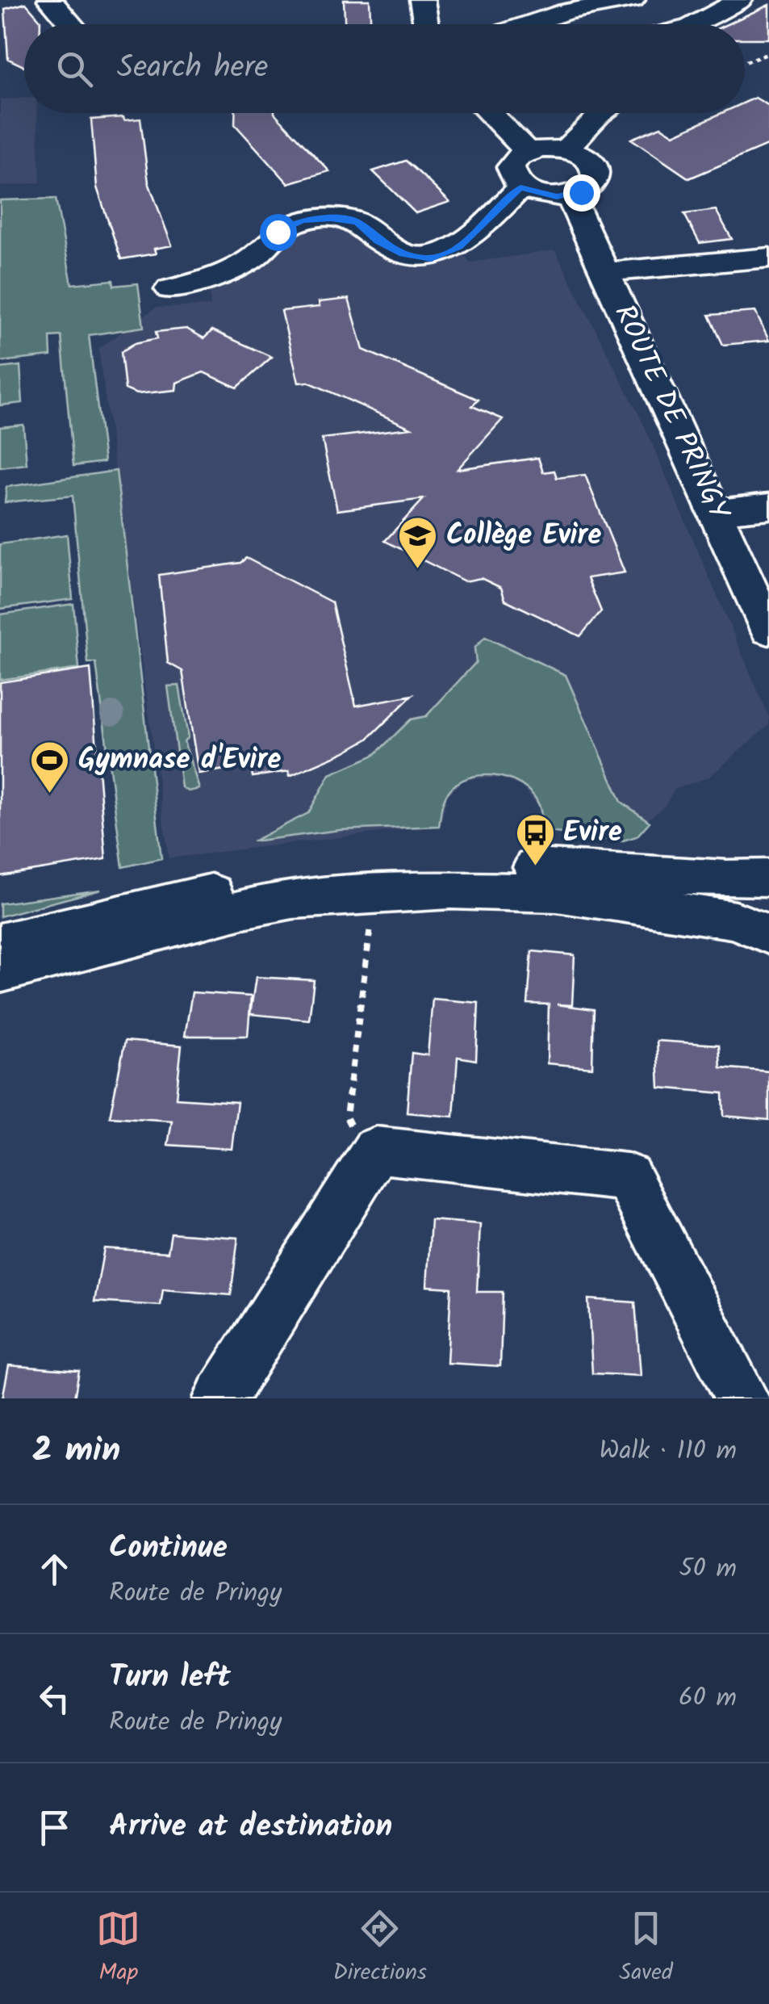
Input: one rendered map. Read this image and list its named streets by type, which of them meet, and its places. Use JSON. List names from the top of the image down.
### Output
{
  "streets": {
    "street": ["ROUTE DE PRINGY"]
  },
  "places": {
    "school or university": ["Collège Evire"],
    "sports": ["Gymnase d'Evire"],
    "bus stop": ["Evire"]
  },
  "page": {
    "search": "Search here",
    "heading": ["2 min", "Walk · 110 m"],
    "list": [
      ["Continue", "Route de Pringy", "50 m"],
      ["Turn left", "Route de Pringy", "60 m"],
      "Arrive at destination"
    ],
    "nav": ["Map", "Directions", "Saved"]
  }
}
